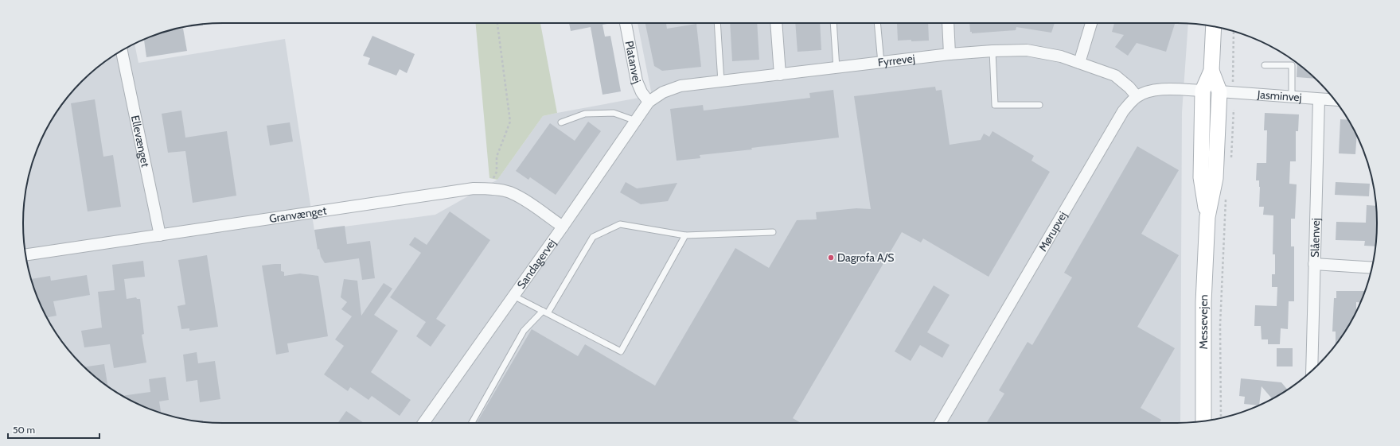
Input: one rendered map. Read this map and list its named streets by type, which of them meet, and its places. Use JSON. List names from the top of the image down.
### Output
{
  "streets": {
    "main road": ["Messevejen"],
    "street": [
      "Fyrrevej",
      "Platanvej",
      "Jasminvej",
      "Ellevænget",
      "Granvænget",
      "Mørupvej",
      "Slåenvej",
      "Sandagervej"
    ]
  },
  "crossings": [
    ["Fyrrevej", "Platanvej"],
    ["Fyrrevej", "Mørupvej"],
    ["Fyrrevej", "Sandagervej"],
    ["Platanvej", "Sandagervej"],
    ["Jasminvej", "Slåenvej"],
    ["Jasminvej", "Messevejen"],
    ["Ellevænget", "Granvænget"],
    ["Granvænget", "Sandagervej"],
    ["Mørupvej", "Messevejen"]
  ],
  "places": ["Dagrofa A/S"],
  "scale_bar": "50 m"
}
